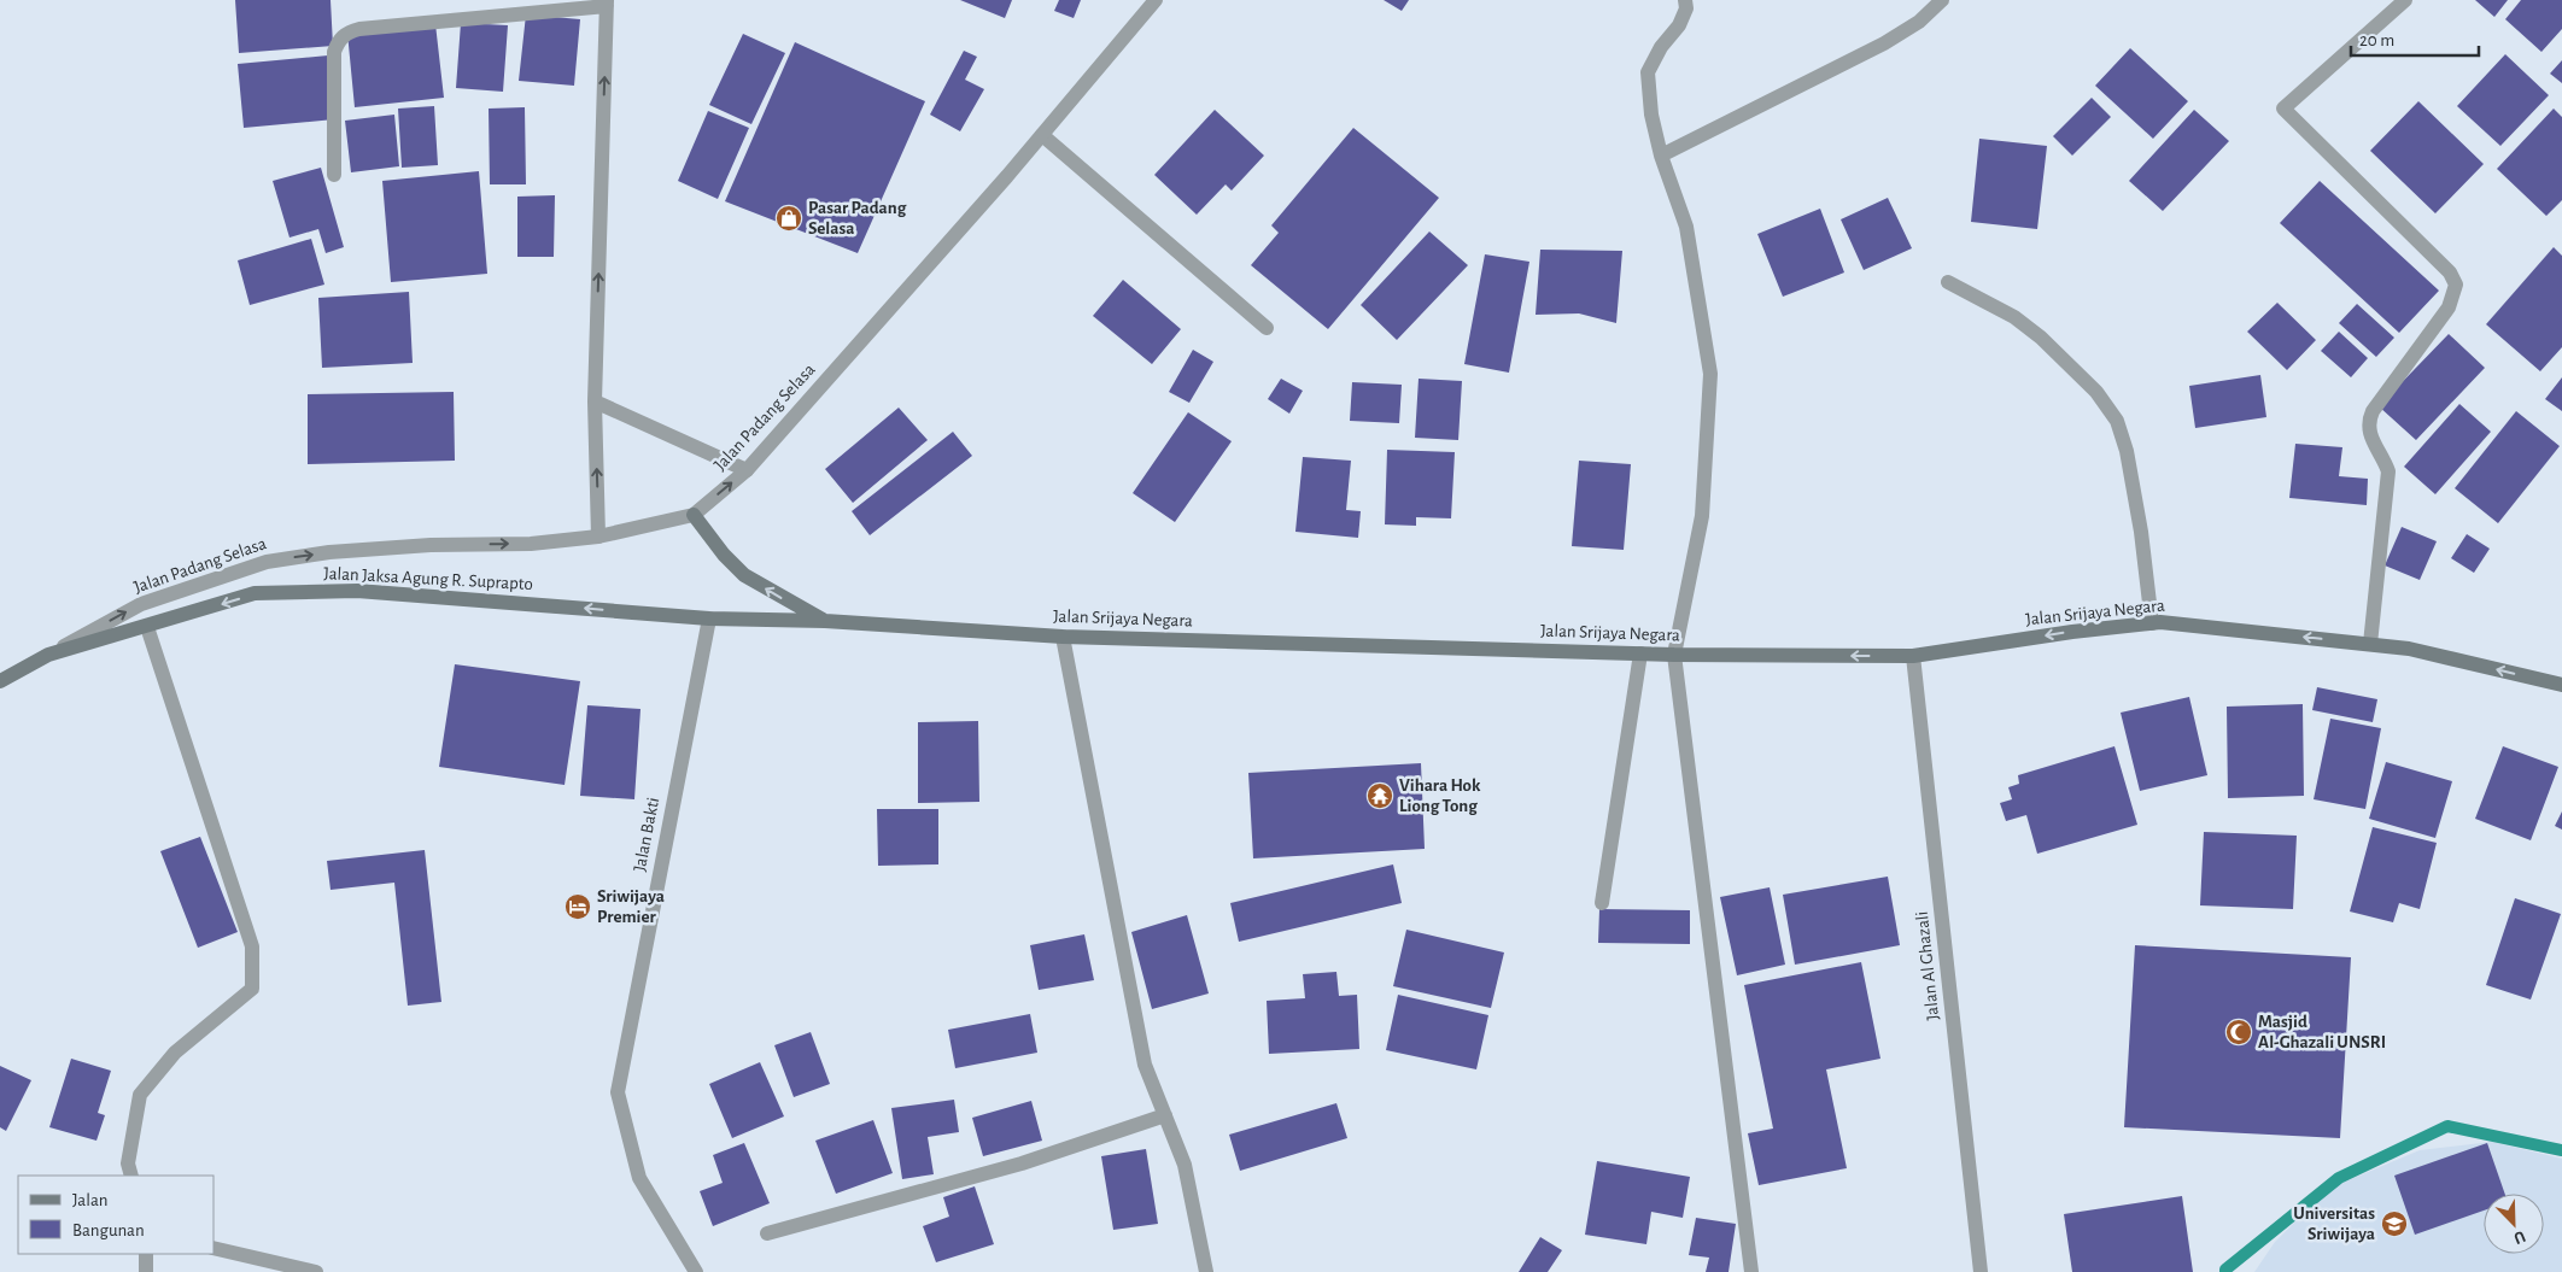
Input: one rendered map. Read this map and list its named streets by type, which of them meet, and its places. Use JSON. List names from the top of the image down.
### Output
{
  "streets": {
    "main road": ["Jalan Jaksa Agung R. Suprapto", "Jalan Srijaya Negara"],
    "street": ["Jalan Padang Selasa", "Jalan Bakti", "Jalan Al Ghazali"]
  },
  "crossings": [
    ["Jalan Padang Selasa", "Jalan Jaksa Agung R. Suprapto"],
    ["Jalan Jaksa Agung R. Suprapto", "Jalan Srijaya Negara"],
    ["Jalan Srijaya Negara", "Jalan Bakti"],
    ["Jalan Srijaya Negara", "Jalan Al Ghazali"]
  ],
  "one_way": ["Jalan Padang Selasa", "Jalan Jaksa Agung R. Suprapto", "Jalan Srijaya Negara"],
  "places": {
    "shop": ["Pasar Padang Selasa"],
    "temple": ["Vihara Hok Liong Tong"],
    "hotel": ["Sriwijaya Premier"],
    "mosque": ["Masjid Al-Ghazali UNSRI"],
    "school or university": ["Universitas Sriwijaya"]
  },
  "legend": ["Jalan", "Bangunan"],
  "scale_bar": "20 m",
  "north": "bottom right"
}
